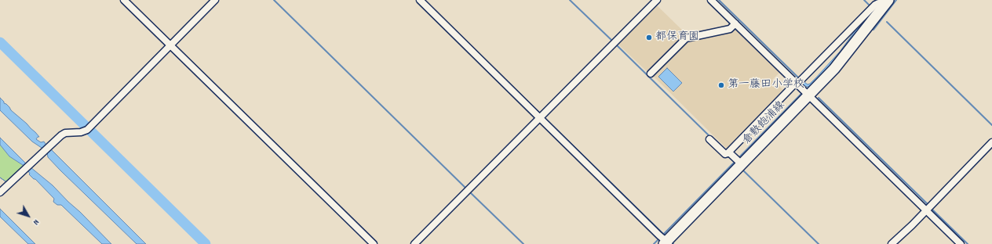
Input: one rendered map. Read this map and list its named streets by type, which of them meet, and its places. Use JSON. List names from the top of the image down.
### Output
{
  "streets": {
    "main road": ["倉敷飽浦線"]
  },
  "places": ["都保育園", "第一藤田小学校"],
  "north": "bottom right"
}
